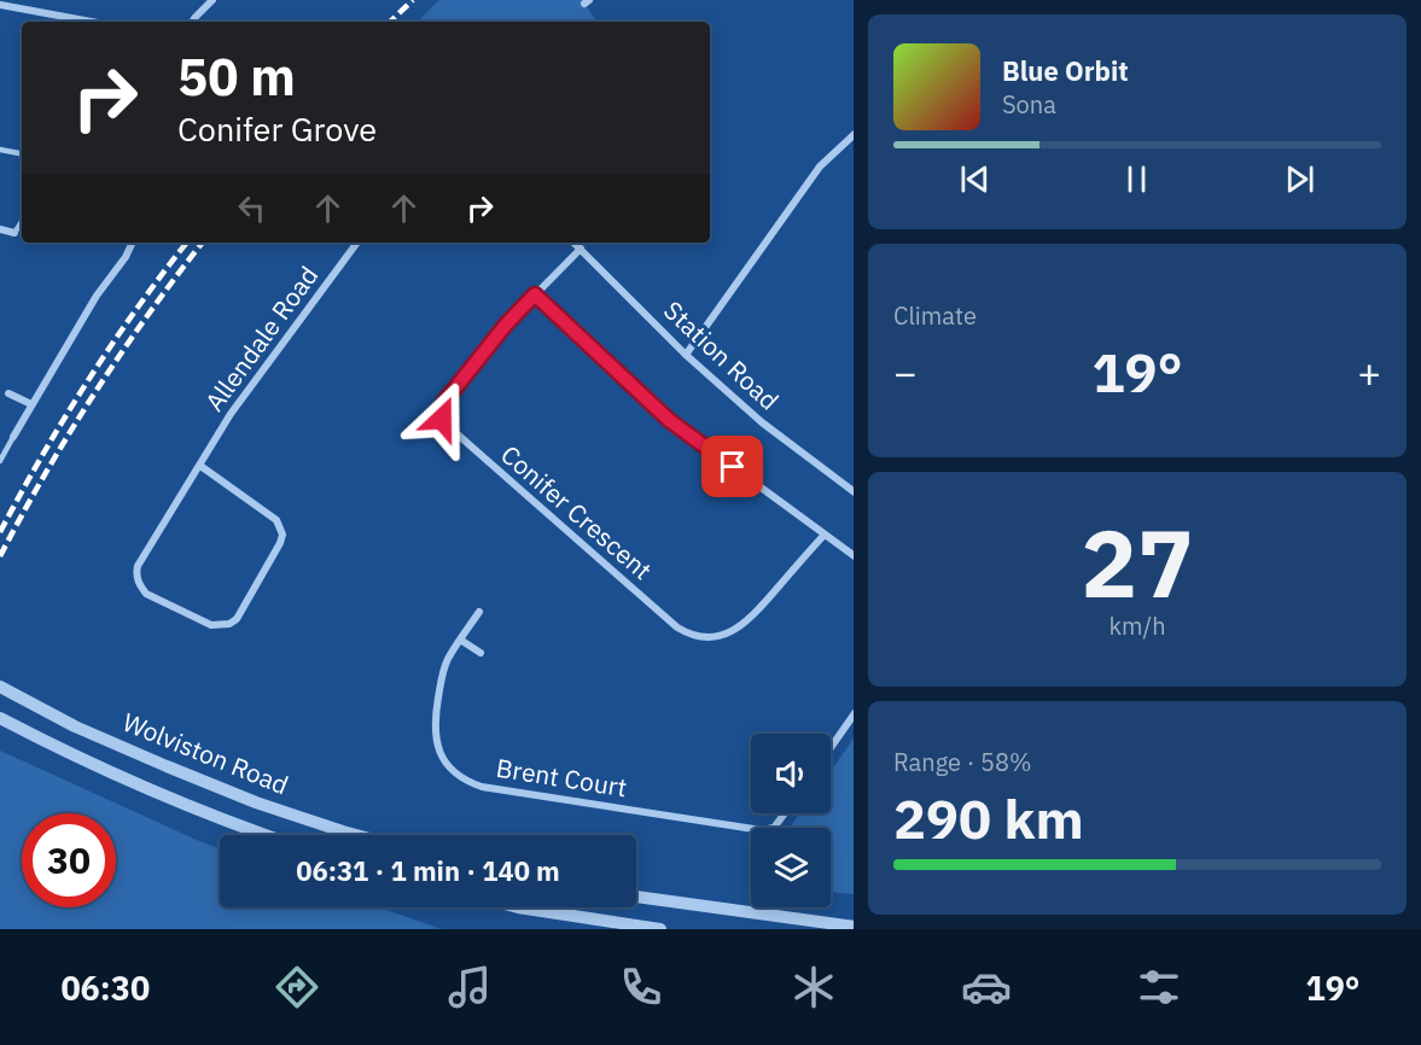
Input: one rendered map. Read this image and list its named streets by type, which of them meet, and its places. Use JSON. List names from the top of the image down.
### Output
{
  "streets": {
    "street": [
      "Allendale Road",
      "Station Road",
      "Conifer Crescent",
      "Wolviston Road",
      "Brent Court"
    ]
  },
  "crossings": [
    ["Station Road", "Conifer Crescent"]
  ],
  "page": {
    "turn": ["50 m", "Conifer Grove"],
    "song": ["Blue Orbit", "Sona"],
    "tile": [
      "Climate",
      ["27", "km/h"],
      ["Range · 58%", "290 km"]
    ],
    "heat": ["−", "19°", "+"],
    "limit": "30",
    "trip": "06:31 · 1 min · 140 m",
    "tabs": ["06:30", "19°"]
  }
}
